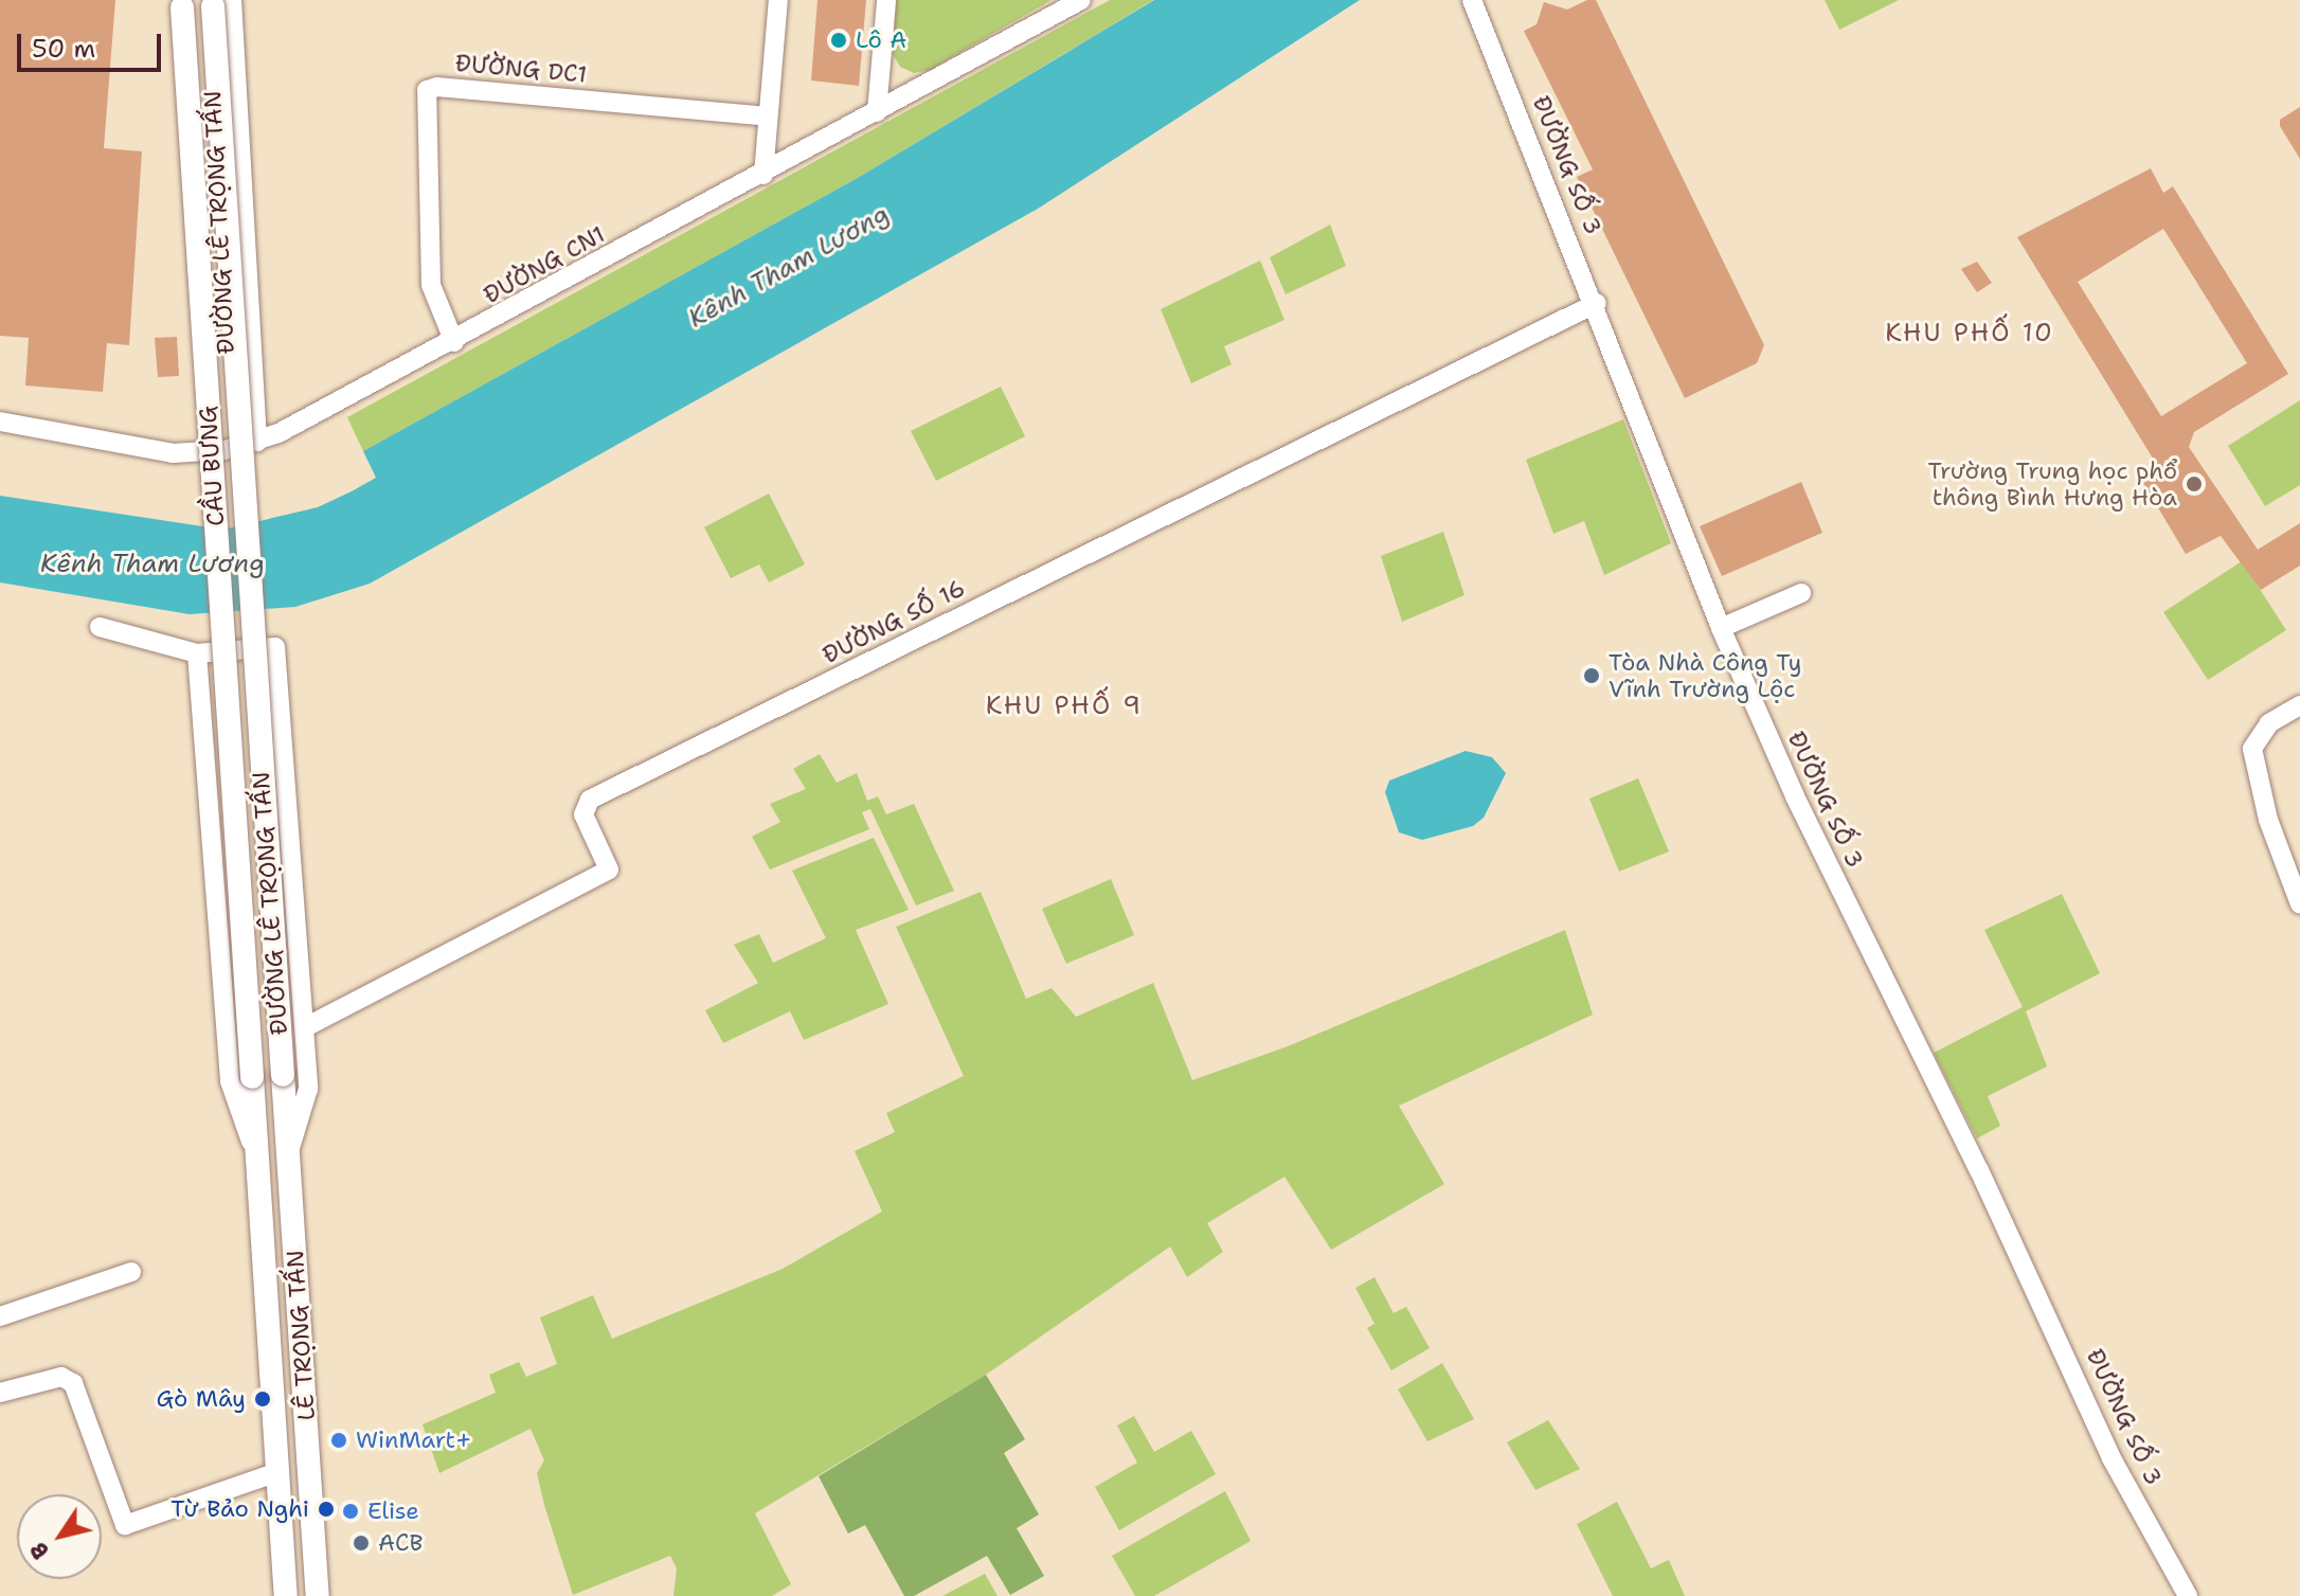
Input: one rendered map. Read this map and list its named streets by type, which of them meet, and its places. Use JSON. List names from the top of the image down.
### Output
{
  "streets": {
    "main road": ["CẦU BƯNG", "LÊ TRỌNG TẤN"],
    "street": [
      "ĐƯỜNG DC1",
      "ĐƯỜNG SỐ 3",
      "ĐƯỜNG LÊ TRỌNG TẤN",
      "ĐƯỜNG CN1",
      "ĐƯỜNG SỐ 16"
    ]
  },
  "crossings": [
    ["ĐƯỜNG DC1", "ĐƯỜNG CN1"],
    ["ĐƯỜNG SỐ 3", "ĐƯỜNG SỐ 16"],
    ["ĐƯỜNG LÊ TRỌNG TẤN", "ĐƯỜNG CN1"],
    ["ĐƯỜNG LÊ TRỌNG TẤN", "CẦU BƯNG"],
    ["ĐƯỜNG LÊ TRỌNG TẤN", "ĐƯỜNG SỐ 16"],
    ["ĐƯỜNG LÊ TRỌNG TẤN", "LÊ TRỌNG TẤN"],
    ["CẦU BƯNG", "LÊ TRỌNG TẤN"]
  ],
  "districts": ["KHU PHỐ 10", "KHU PHỐ 9"],
  "water": ["Kênh Tham Lương"],
  "places": [
    "Lô A",
    "Trường Trung học phổ thông Bình Hưng Hòa",
    "Tòa Nhà Công Ty Vĩnh Trường Lộc",
    "Gò Mây",
    "WinMart+",
    "Từ Bảo Nghi",
    "Elise",
    "ACB"
  ],
  "scale_bar": "50 m",
  "north": "bottom left"
}
